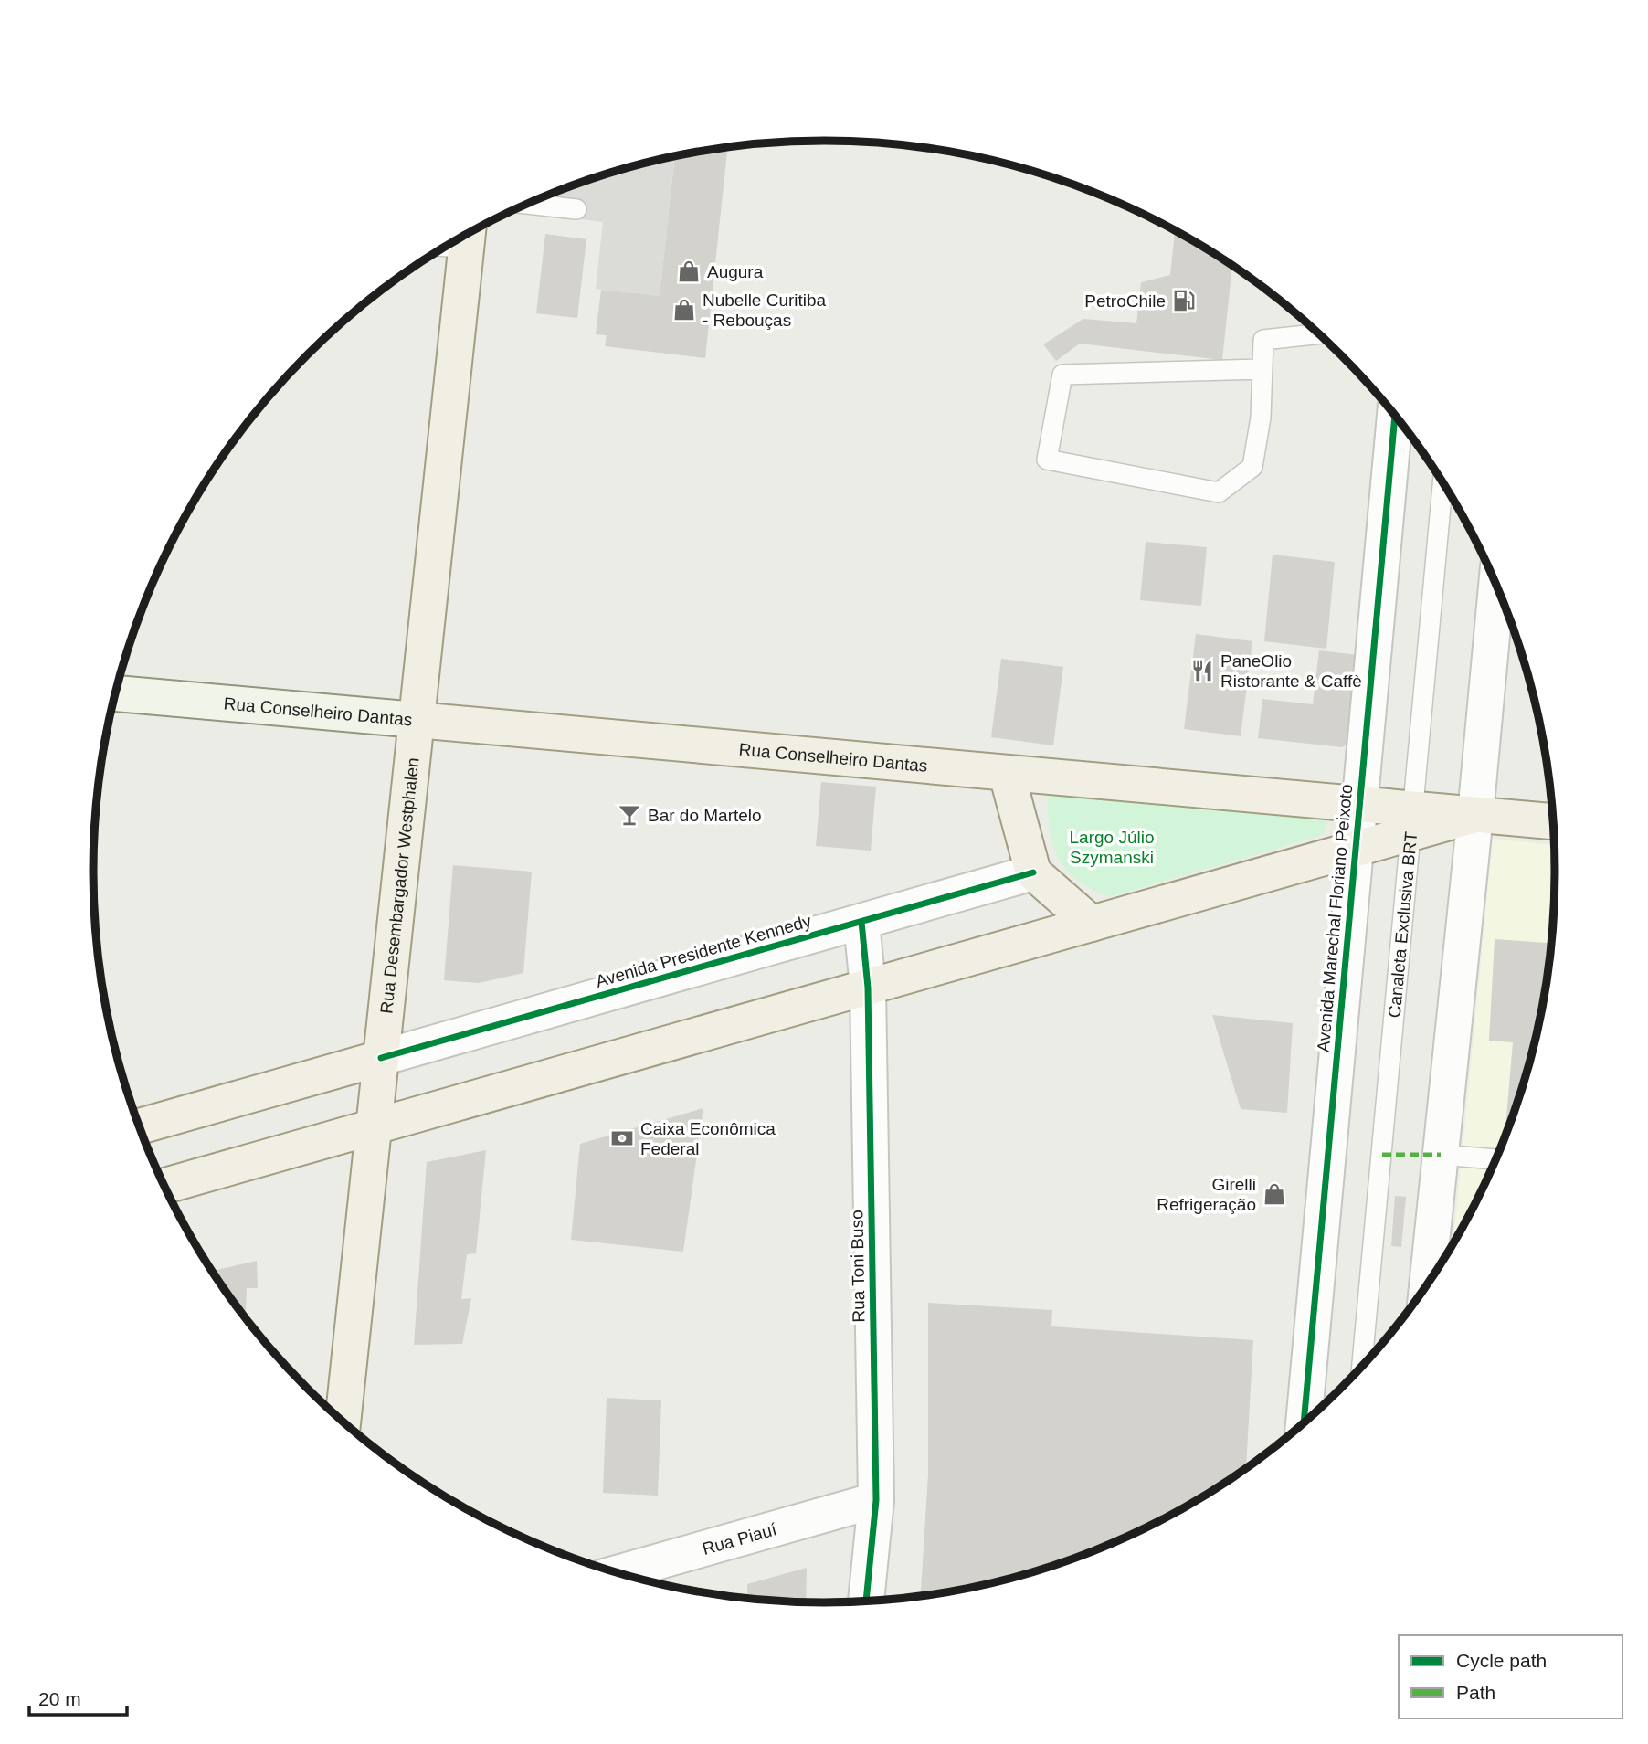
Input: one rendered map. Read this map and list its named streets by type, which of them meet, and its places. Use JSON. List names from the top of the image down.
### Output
{
  "streets": {
    "main road": ["Rua Conselheiro Dantas", "Rua Desembargador Westphalen", "Avenida Presidente Kennedy"],
    "street": ["Avenida Marechal Floriano Peixoto", "Rua Toni Buso", "Rua Piauí"],
    "lane": ["Canaleta Exclusiva BRT"]
  },
  "crossings": [
    ["Rua Conselheiro Dantas", "Rua Desembargador Westphalen"],
    ["Rua Conselheiro Dantas", "Avenida Marechal Floriano Peixoto"],
    ["Rua Conselheiro Dantas", "Canaleta Exclusiva BRT"],
    ["Rua Desembargador Westphalen", "Avenida Presidente Kennedy"],
    ["Avenida Presidente Kennedy", "Rua Toni Buso"],
    ["Rua Toni Buso", "Rua Piauí"]
  ],
  "parks": ["Largo Júlio Szymanski"],
  "places": {
    "shop": ["Augura", "Nubelle Curitiba - Rebouças", "Girelli Refrigeração"],
    "fuel station": ["PetroChile"],
    "restaurant": ["PaneOlio Ristorante & Caffè"],
    "bar": ["Bar do Martelo"],
    "bank": ["Caixa Econômica Federal"]
  },
  "legend": ["Cycle path", "Path"],
  "scale_bar": "20 m"
}
